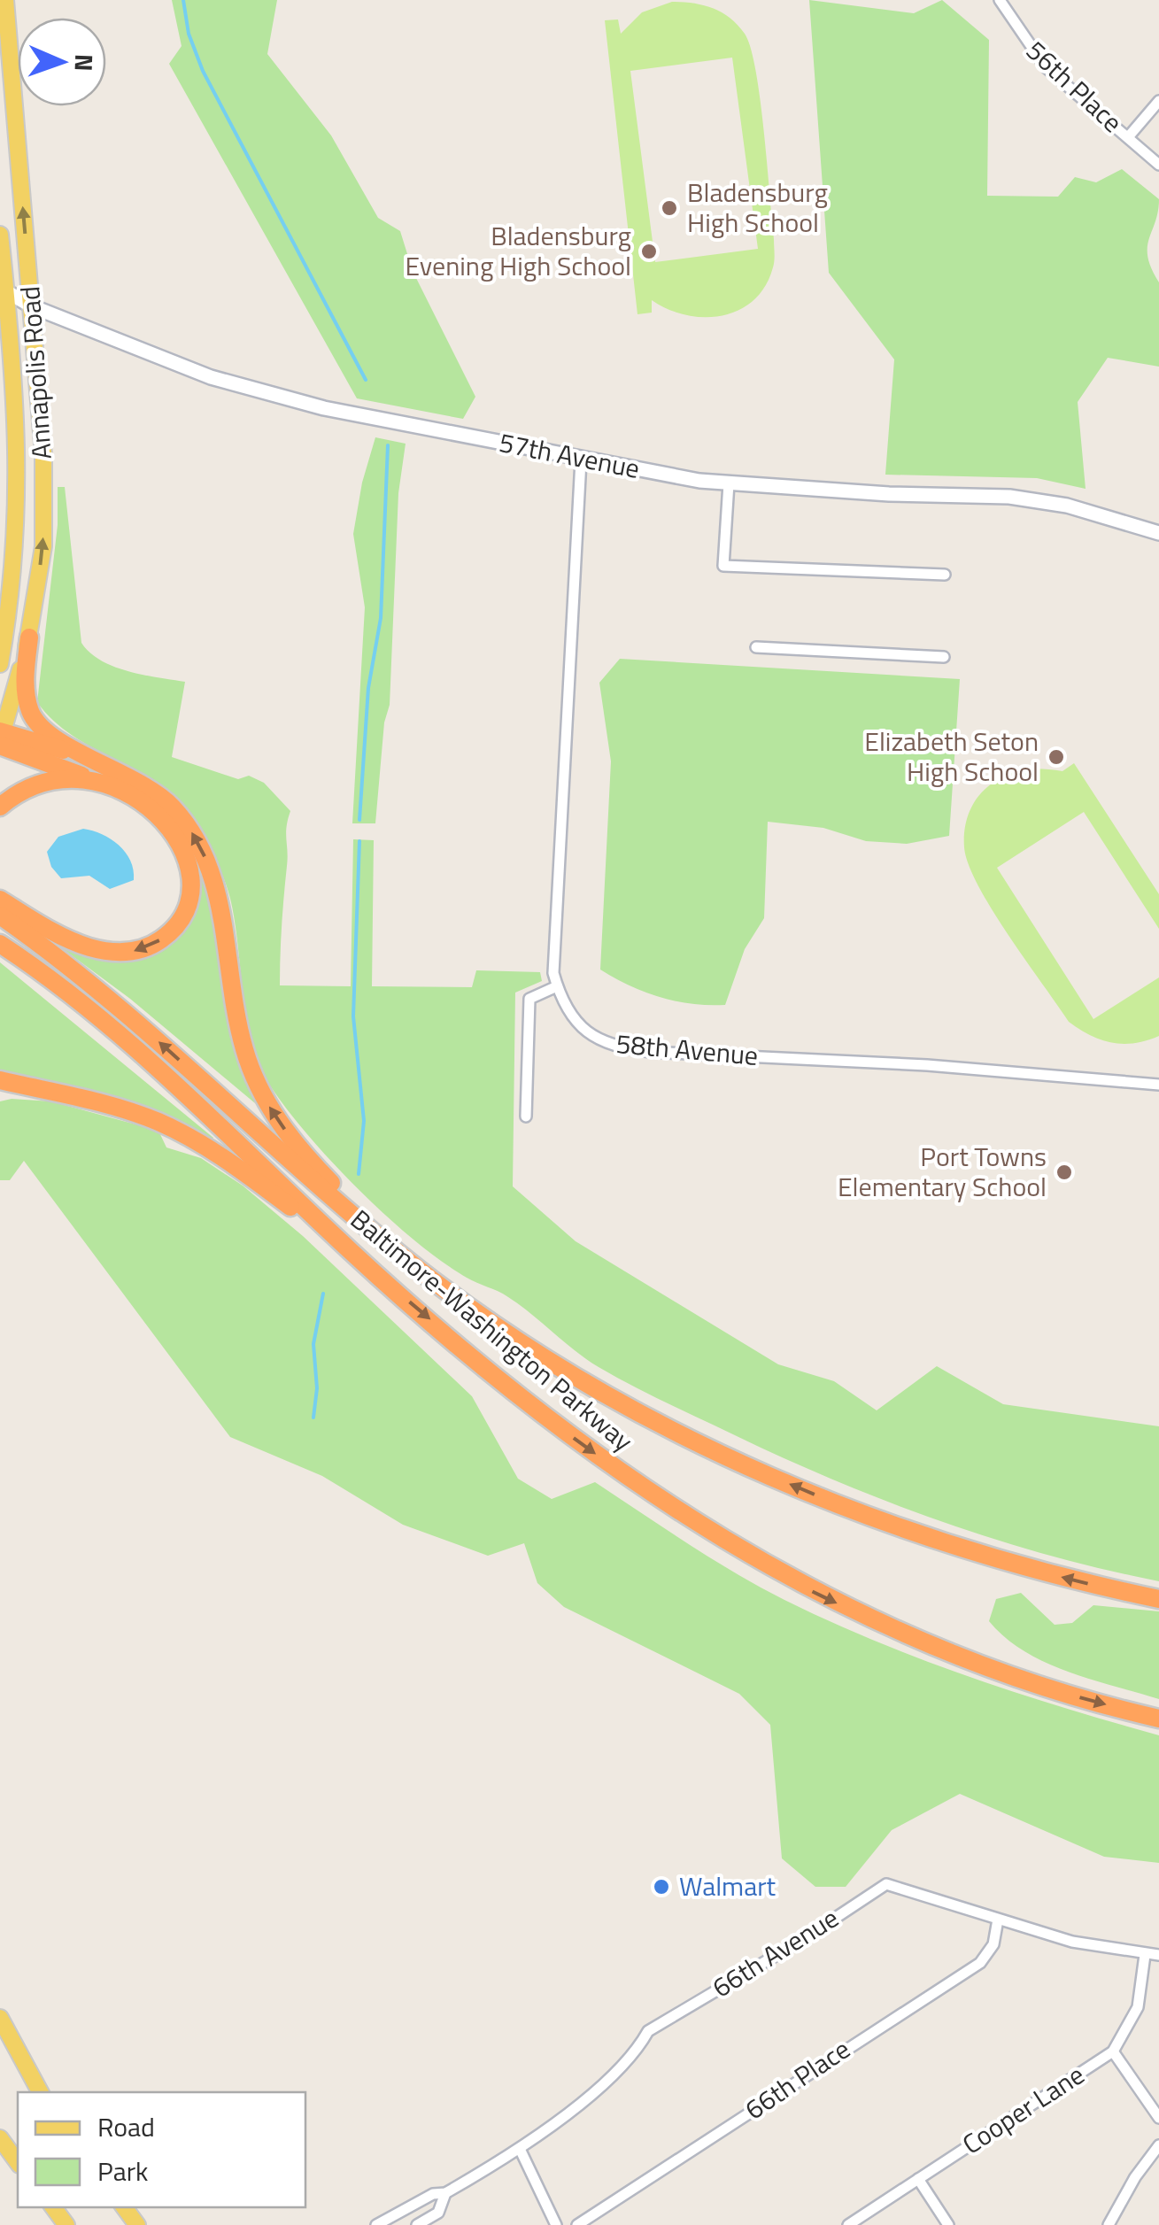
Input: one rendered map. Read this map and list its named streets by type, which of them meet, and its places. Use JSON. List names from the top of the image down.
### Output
{
  "streets": {
    "highway": ["Baltimore-Washington Parkway"],
    "main road": ["Annapolis Road"],
    "street": [
      "56th Place",
      "57th Avenue",
      "58th Avenue",
      "66th Avenue",
      "66th Place",
      "Cooper Lane"
    ]
  },
  "crossings": [
    ["Annapolis Road", "57th Avenue"],
    ["57th Avenue", "58th Avenue"],
    ["66th Avenue", "66th Place"],
    ["66th Avenue", "Cooper Lane"]
  ],
  "places": [
    "Bladensburg High School",
    "Bladensburg Evening High School",
    "Elizabeth Seton High School",
    "Port Towns Elementary School",
    "Walmart"
  ],
  "legend": ["Road", "Park"],
  "north": "right"
}
